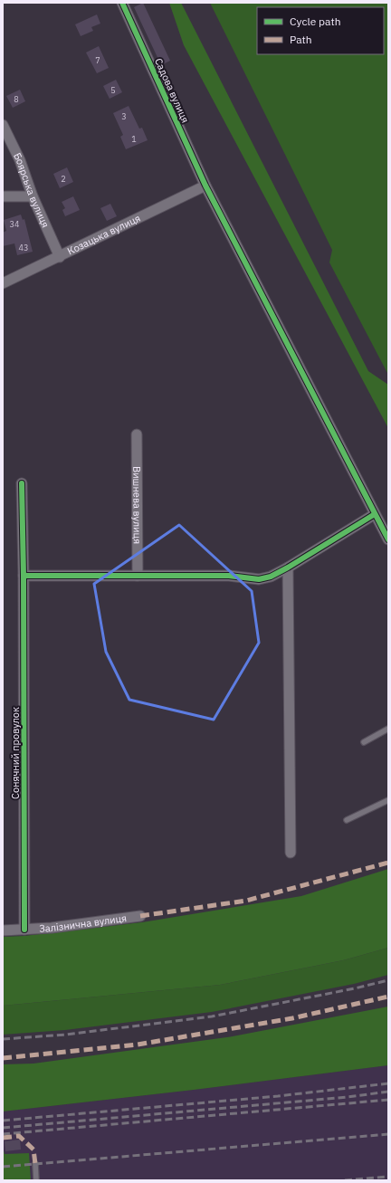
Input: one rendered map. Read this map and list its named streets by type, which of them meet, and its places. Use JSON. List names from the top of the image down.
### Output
{
  "streets": {
    "street": [
      "Садова вулиця",
      "Боярська вулиця",
      "Козацька вулиця",
      "Вишнева вулиця",
      "Сонячний провулок",
      "Залізнична вулиця"
    ]
  },
  "crossings": [
    ["Садова вулиця", "Козацька вулиця"],
    ["Боярська вулиця", "Козацька вулиця"],
    ["Сонячний провулок", "Залізнична вулиця"]
  ],
  "house_numbers": [
    "7",
    "5",
    "8",
    "3",
    "1",
    "2",
    "34",
    "43"
  ],
  "legend": ["Cycle path", "Path"]
}
